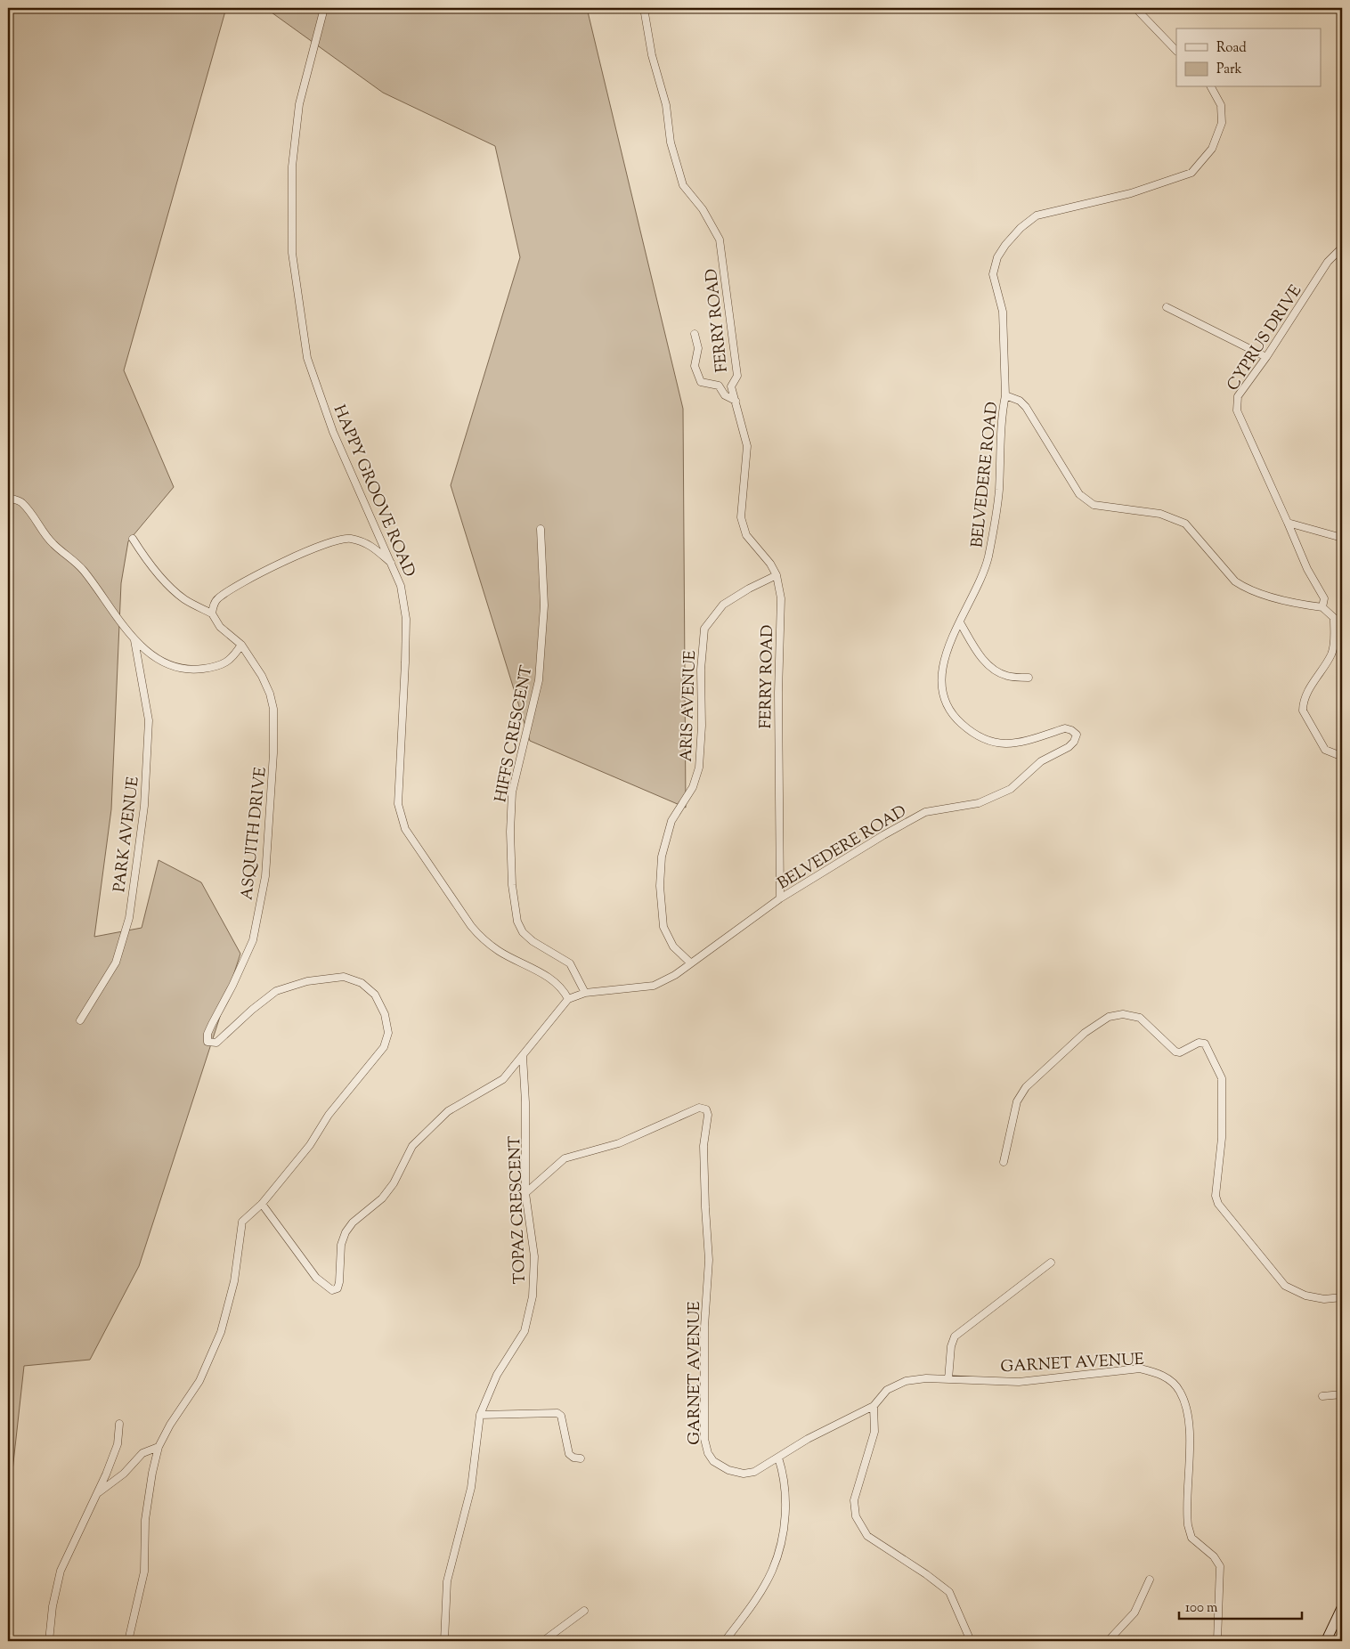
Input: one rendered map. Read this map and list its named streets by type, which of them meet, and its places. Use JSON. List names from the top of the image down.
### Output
{
  "streets": {
    "street": [
      "FERRY ROAD",
      "CYPRUS DRIVE",
      "BELVEDERE ROAD",
      "HAPPY GROOVE ROAD",
      "ARIS AVENUE",
      "HIFFS CRESCENT",
      "ASQUITH DRIVE",
      "PARK AVENUE",
      "TOPAZ CRESCENT",
      "GARNET AVENUE"
    ]
  },
  "crossings": [
    ["FERRY ROAD", "BELVEDERE ROAD"],
    ["FERRY ROAD", "ARIS AVENUE"],
    ["BELVEDERE ROAD", "HAPPY GROOVE ROAD"],
    ["BELVEDERE ROAD", "ARIS AVENUE"],
    ["BELVEDERE ROAD", "HIFFS CRESCENT"],
    ["TOPAZ CRESCENT", "GARNET AVENUE"]
  ],
  "legend": ["Road", "Park"],
  "scale_bar": "100 m"
}
